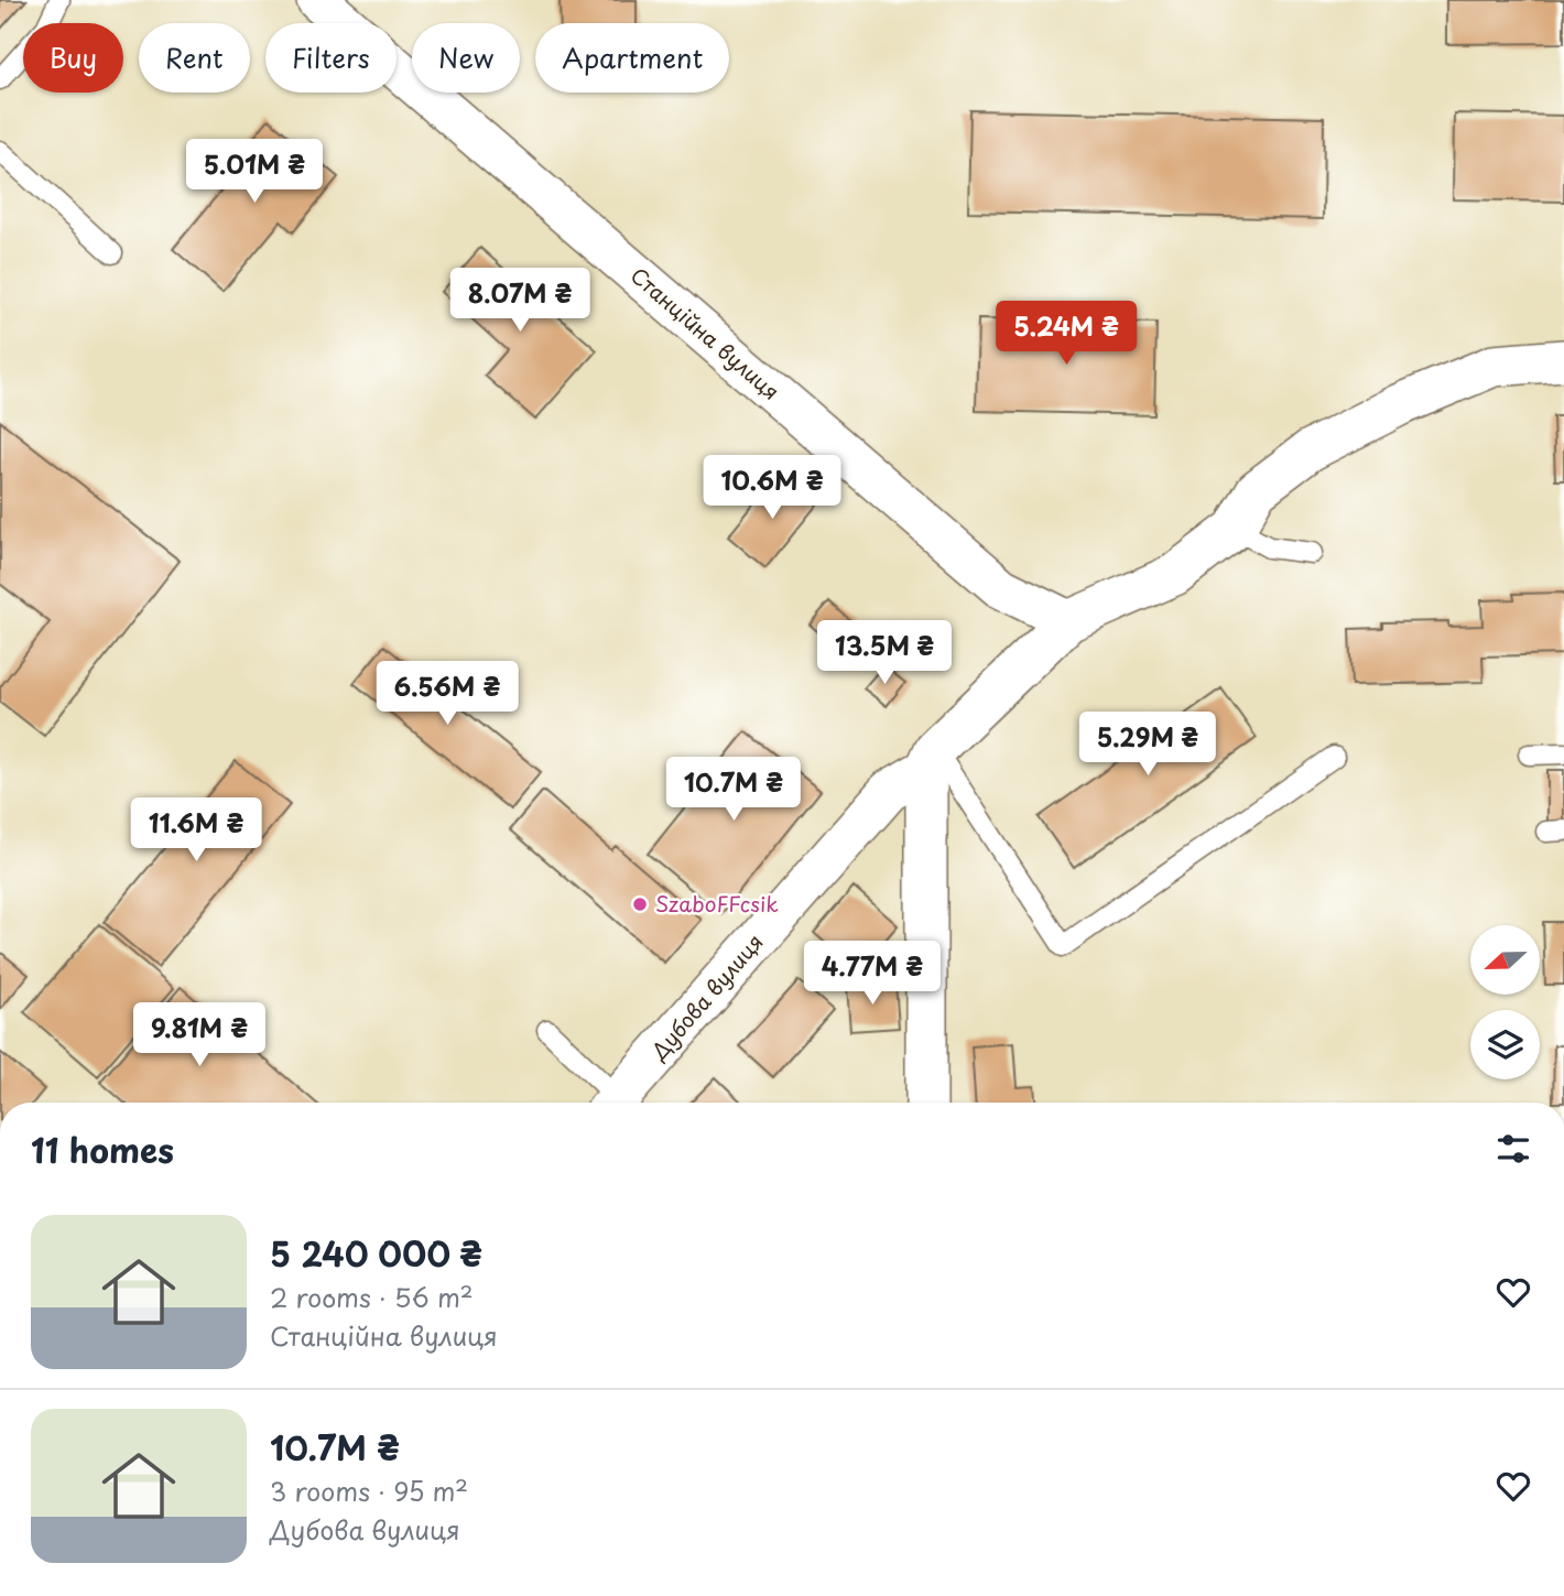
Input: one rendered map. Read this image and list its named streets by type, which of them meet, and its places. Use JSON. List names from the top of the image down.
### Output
{
  "streets": {
    "street": ["Станційна вулиця", "Дубова вулиця"]
  },
  "crossings": [
    ["Станційна вулиця", "Дубова вулиця"]
  ],
  "places": ["SzaboFFcsik"],
  "north": "left",
  "page": {
    "chip": [
      "Buy",
      "Rent",
      "Filters",
      "New",
      "Apartment"
    ],
    "price": [
      "5.01M ₴",
      "8.07M ₴",
      "5.24M ₴",
      "10.6M ₴",
      "13.5M ₴",
      "6.56M ₴",
      "5.29M ₴",
      "10.7M ₴",
      "11.6M ₴",
      "4.77M ₴",
      "9.81M ₴"
    ],
    "heading": "11 homes",
    "list": [
      {
        "name": "5 240 000 ₴",
        "note": "2 rooms · 56 m² · Станційна вулиця"
      },
      {
        "name": "10.7M ₴",
        "note": "3 rooms · 95 m² · Дубова вулиця"
      }
    ]
  }
}
